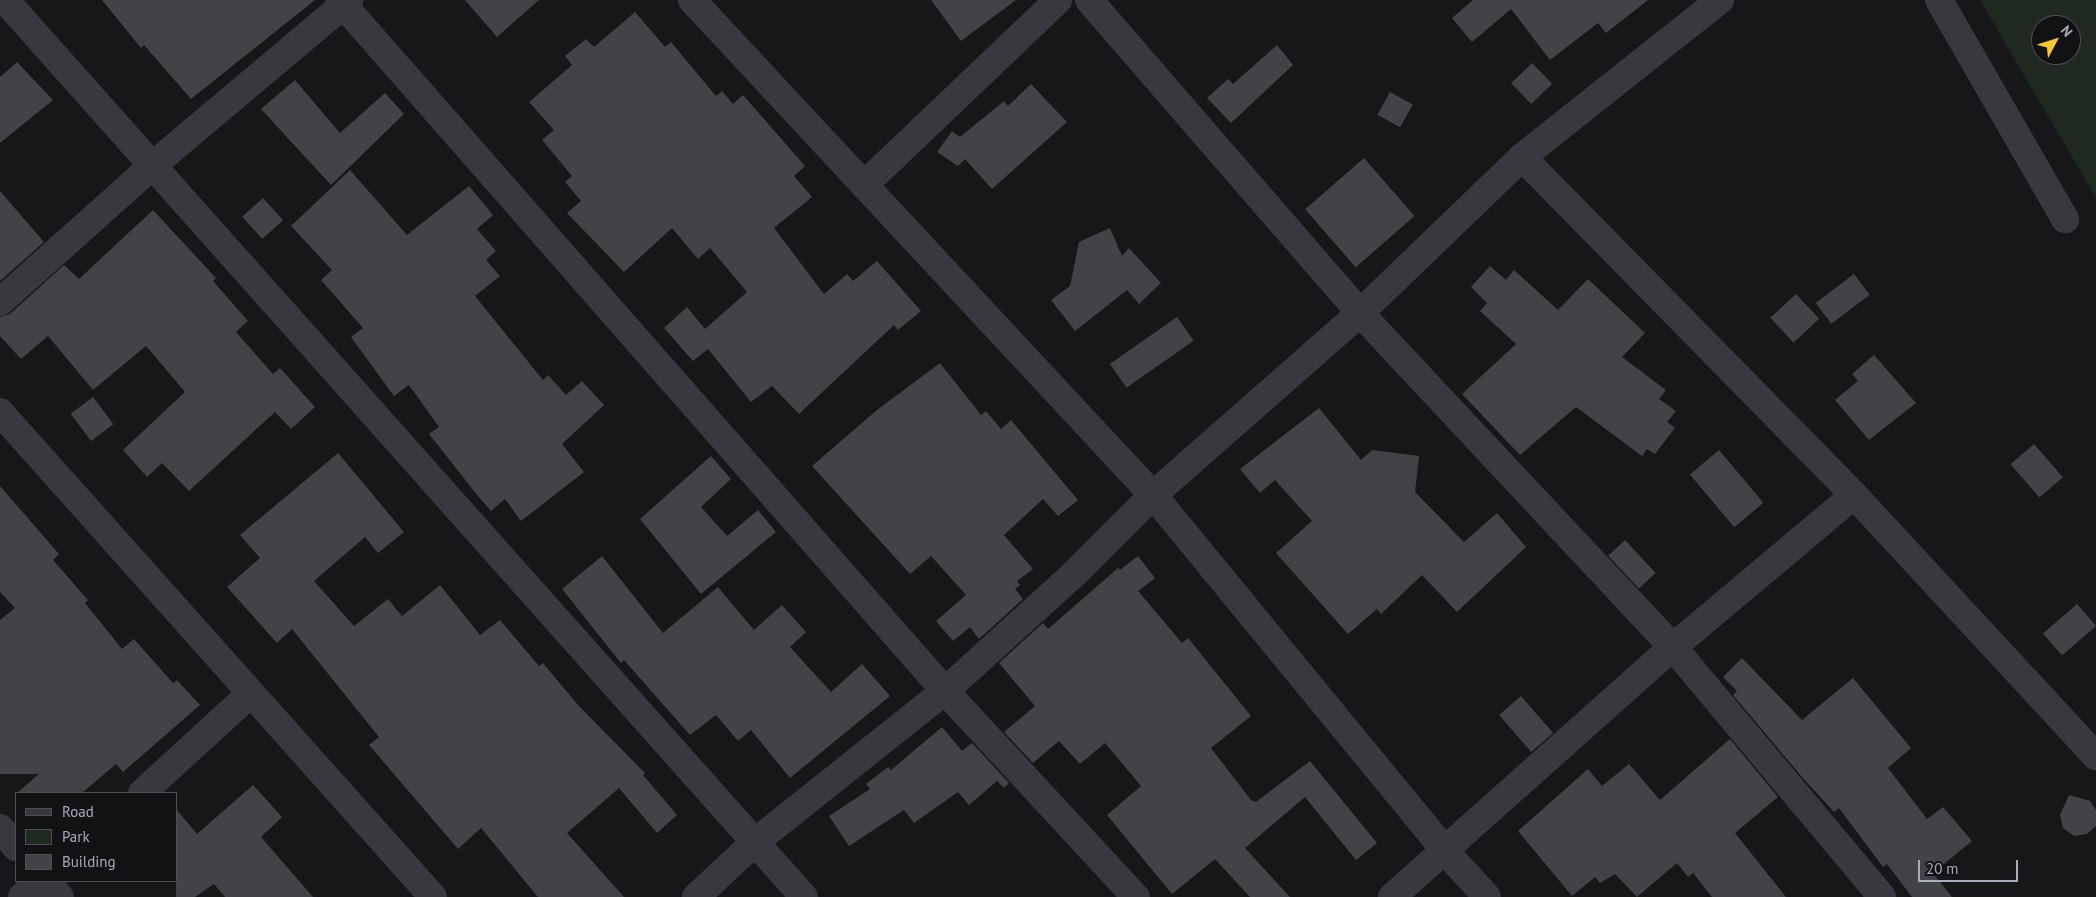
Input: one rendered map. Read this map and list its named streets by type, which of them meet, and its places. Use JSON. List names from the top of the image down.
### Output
{
  "legend": ["Road", "Park", "Building"],
  "scale_bar": "20 m",
  "north": "top right"
}
